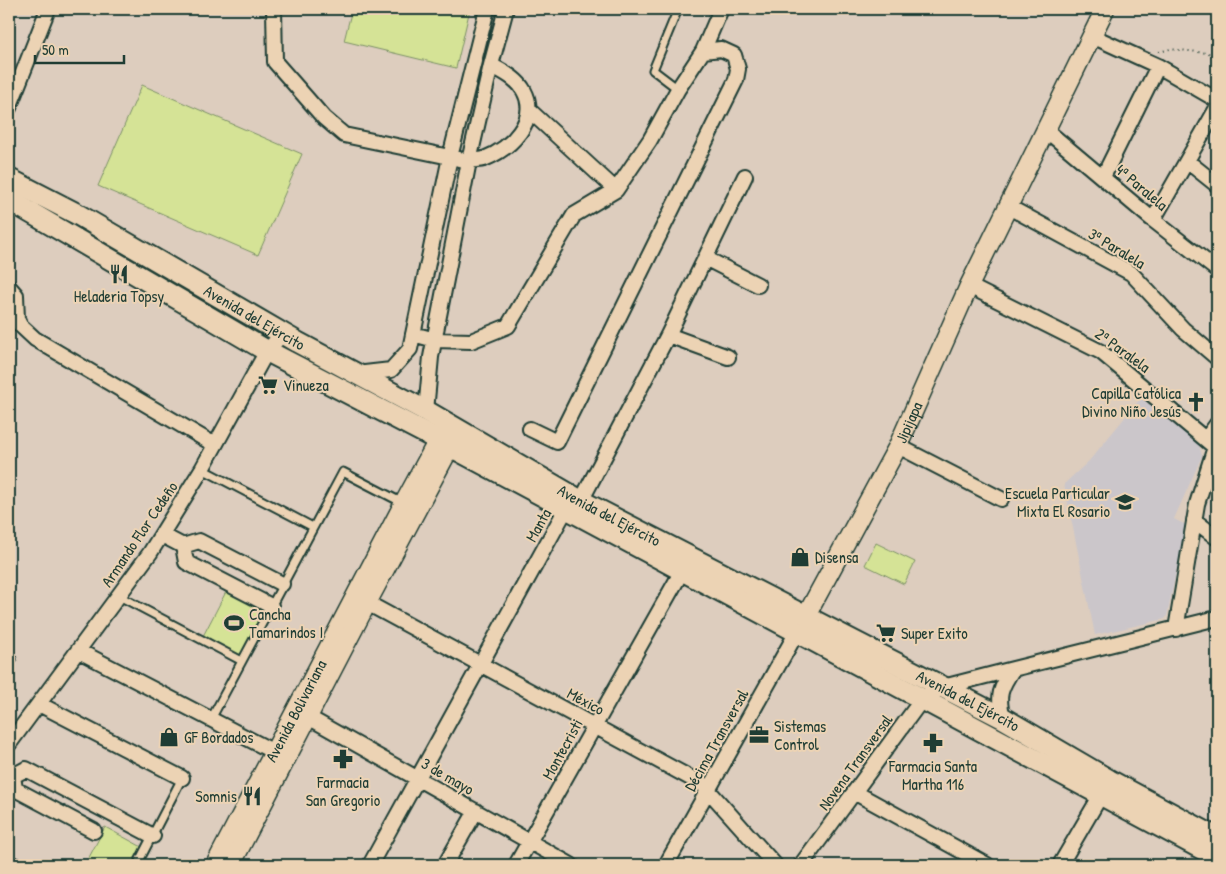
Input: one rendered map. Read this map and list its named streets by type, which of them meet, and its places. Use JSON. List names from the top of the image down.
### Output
{
  "streets": {
    "main road": ["Avenida del Ejército"],
    "street": [
      "4ª Paralela",
      "3ª Paralela",
      "2ª Paralela",
      "Jipijapa",
      "Manta",
      "Armando Flor Cedeño",
      "México",
      "Avenida Bolivariana",
      "Décima Transversal",
      "Montecristi",
      "Novena Transversal",
      "3 de mayo"
    ]
  },
  "crossings": [
    ["4ª Paralela", "Jipijapa"],
    ["3ª Paralela", "Jipijapa"],
    ["Avenida del Ejército", "Jipijapa"],
    ["Avenida del Ejército", "Manta"],
    ["Avenida del Ejército", "Armando Flor Cedeño"],
    ["Avenida del Ejército", "Avenida Bolivariana"],
    ["Avenida del Ejército", "Décima Transversal"],
    ["Avenida del Ejército", "Montecristi"],
    ["Avenida del Ejército", "Novena Transversal"],
    ["2ª Paralela", "Jipijapa"],
    ["Jipijapa", "Décima Transversal"],
    ["Manta", "México"],
    ["Manta", "3 de mayo"],
    ["México", "Avenida Bolivariana"],
    ["México", "Décima Transversal"],
    ["México", "Montecristi"],
    ["Avenida Bolivariana", "3 de mayo"],
    ["Montecristi", "3 de mayo"]
  ],
  "places": {
    "restaurant": ["Heladeria Topsy", "Somnis"],
    "supermarket": ["Vinueza", "Super Exito"],
    "church": ["Capilla Católica Divino Niño Jesús"],
    "school or university": ["Escuela Particular Mixta El Rosario"],
    "shop": ["Disensa", "GF Bordados"],
    "sports": ["Cancha Tamarindos I"],
    "office": ["Sistemas Control"],
    "pharmacy": ["Farmacia Santa Martha 116", "Farmacia San Gregorio"]
  },
  "scale_bar": "50 m"
}
